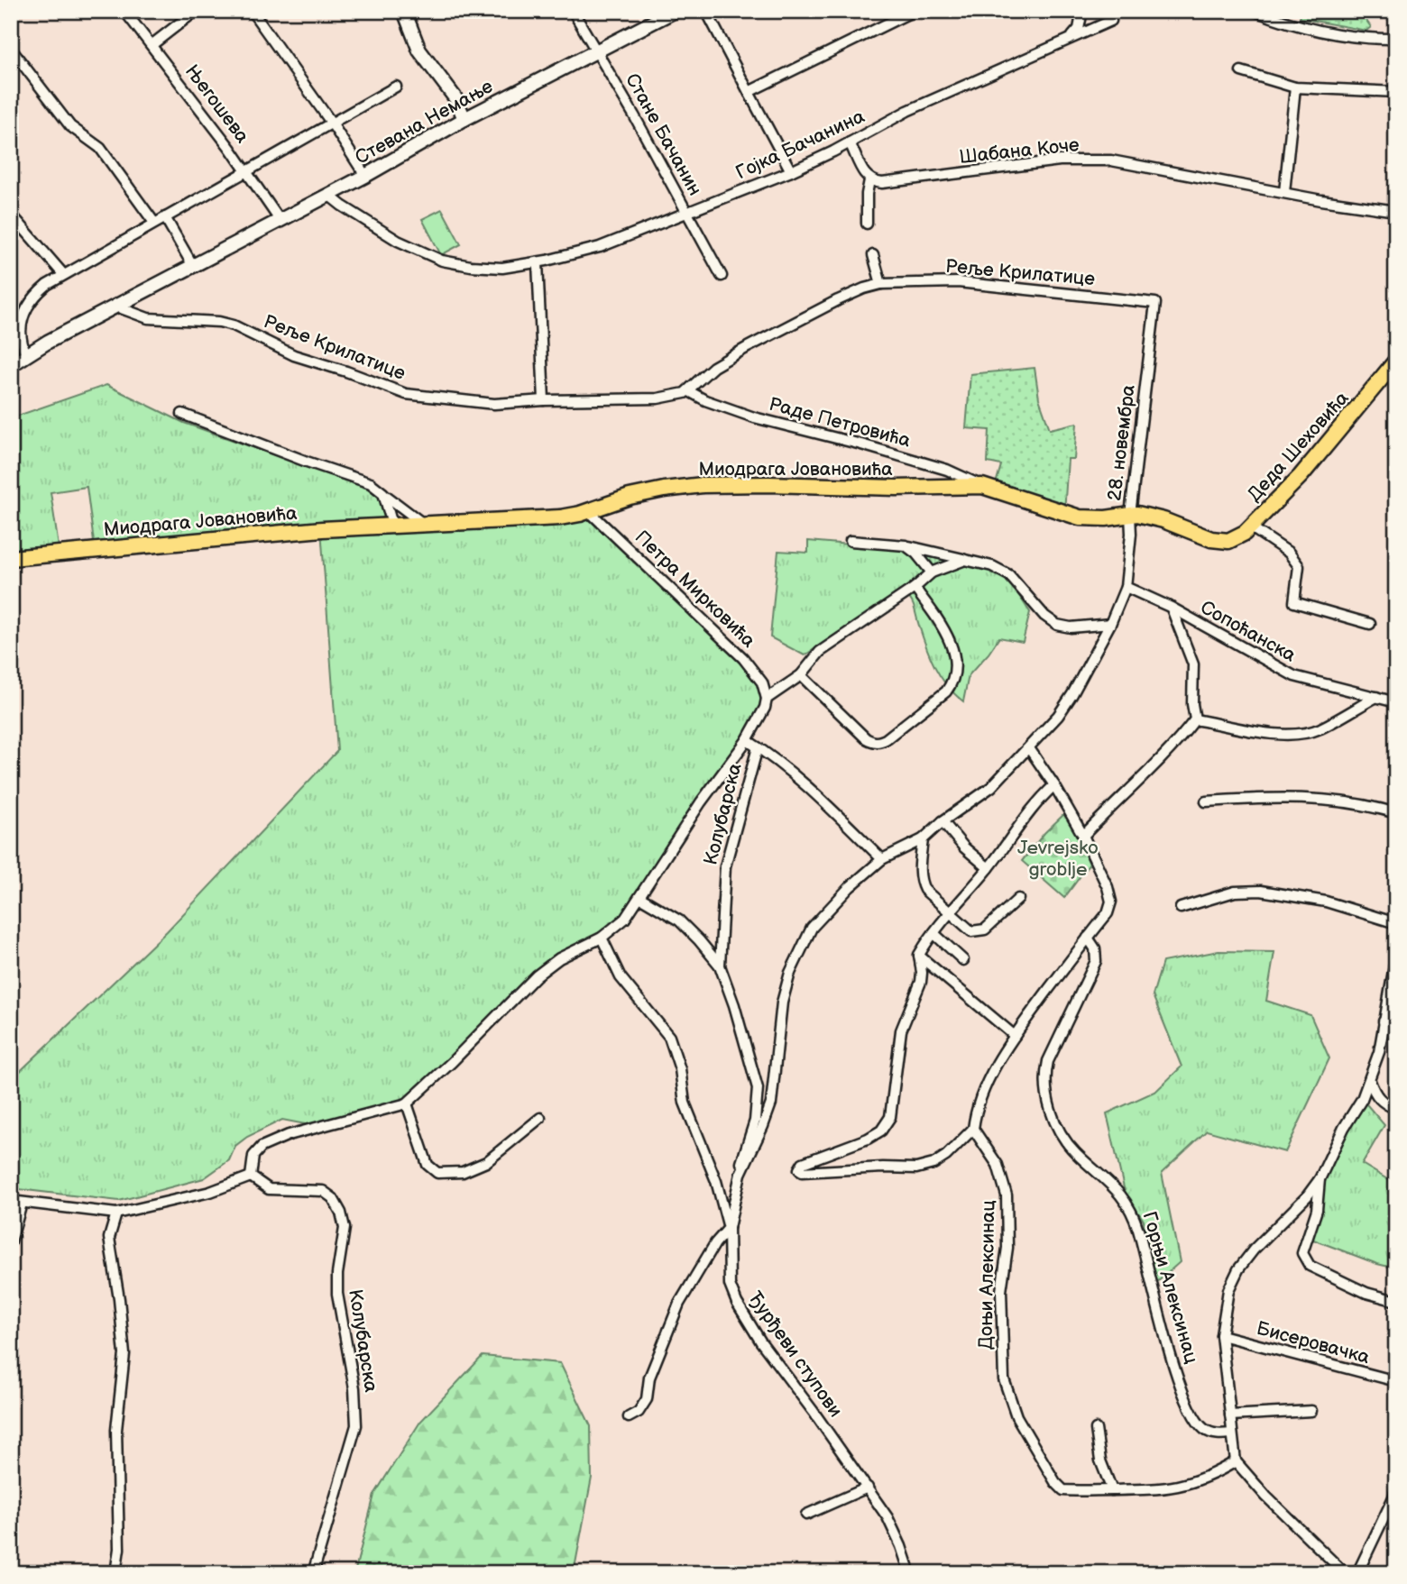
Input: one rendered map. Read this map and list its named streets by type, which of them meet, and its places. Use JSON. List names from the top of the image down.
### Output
{
  "streets": {
    "main road": ["Деда Шеховића", "Миодрага Јовановића"],
    "street": [
      "Његошева",
      "Стевана Немање",
      "Стане Бачанин",
      "Гојка Бачанина",
      "Шабана Коче",
      "Реље Крилатице",
      "Раде Петровића",
      "28. новембра",
      "Петра Мирковића",
      "Сопоћанска",
      "Колубарска",
      "Доњи Алексинац",
      "Горњи Алексинац",
      "Бисеровачка",
      "Ђурђеви ступови"
    ]
  },
  "crossings": [
    ["Његошева", "Стевана Немање"],
    ["Стевана Немање", "Стане Бачанин"],
    ["Стевана Немање", "Гојка Бачанина"],
    ["Стевана Немање", "Реље Крилатице"],
    ["Стане Бачанин", "Гојка Бачанина"],
    ["Реље Крилатице", "Раде Петровића"],
    ["Реље Крилатице", "28. новембра"],
    ["Раде Петровића", "Миодрага Јовановића"],
    ["28. новембра", "Миодрага Јовановића"],
    ["28. новембра", "Сопоћанска"],
    ["28. новембра", "Ђурђеви ступови"],
    ["Деда Шеховића", "Миодрага Јовановића"],
    ["Миодрага Јовановића", "Петра Мирковића"],
    ["Сопоћанска", "Ђурђеви ступови"],
    ["Колубарска", "Ђурђеви ступови"],
    ["Горњи Алексинац", "Бисеровачка"]
  ],
  "parks": ["Jevrejsko groblje"]
}
